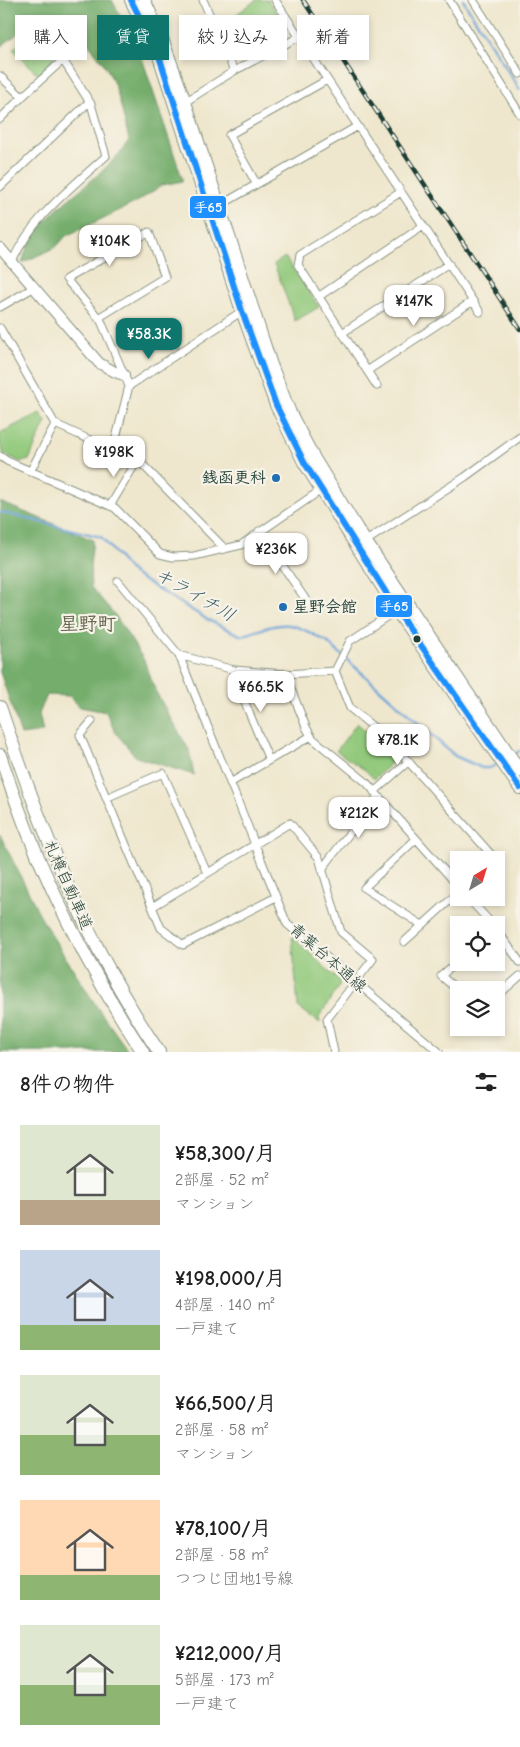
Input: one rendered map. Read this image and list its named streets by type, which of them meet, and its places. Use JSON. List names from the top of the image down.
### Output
{
  "streets": {
    "highway": ["札樽自動車道"],
    "street": ["青葉台本通線"]
  },
  "districts": ["星野町"],
  "water": ["キライチ川"],
  "places": ["銭函更科", "星野会館"],
  "lines": ["transit line 手65"],
  "north": "top right",
  "page": {
    "chip": [
      "購入",
      "賃貸",
      "絞り込み",
      "新着"
    ],
    "price": [
      "¥104K",
      "¥147K",
      "¥58.3K",
      "¥198K",
      "¥236K",
      "¥66.5K",
      "¥78.1K",
      "¥212K"
    ],
    "heading": "8件の物件",
    "list": [
      {
        "name": "¥58,300/月",
        "note": "2部屋 · 52 m² · マンション"
      },
      {
        "name": "¥198,000/月",
        "note": "4部屋 · 140 m² · 一戸建て"
      },
      {
        "name": "¥66,500/月",
        "note": "2部屋 · 58 m² · マンション"
      },
      {
        "name": "¥78,100/月",
        "note": "2部屋 · 58 m² · つつじ団地1号線"
      },
      {
        "name": "¥212,000/月",
        "note": "5部屋 · 173 m² · 一戸建て"
      }
    ]
  }
}
